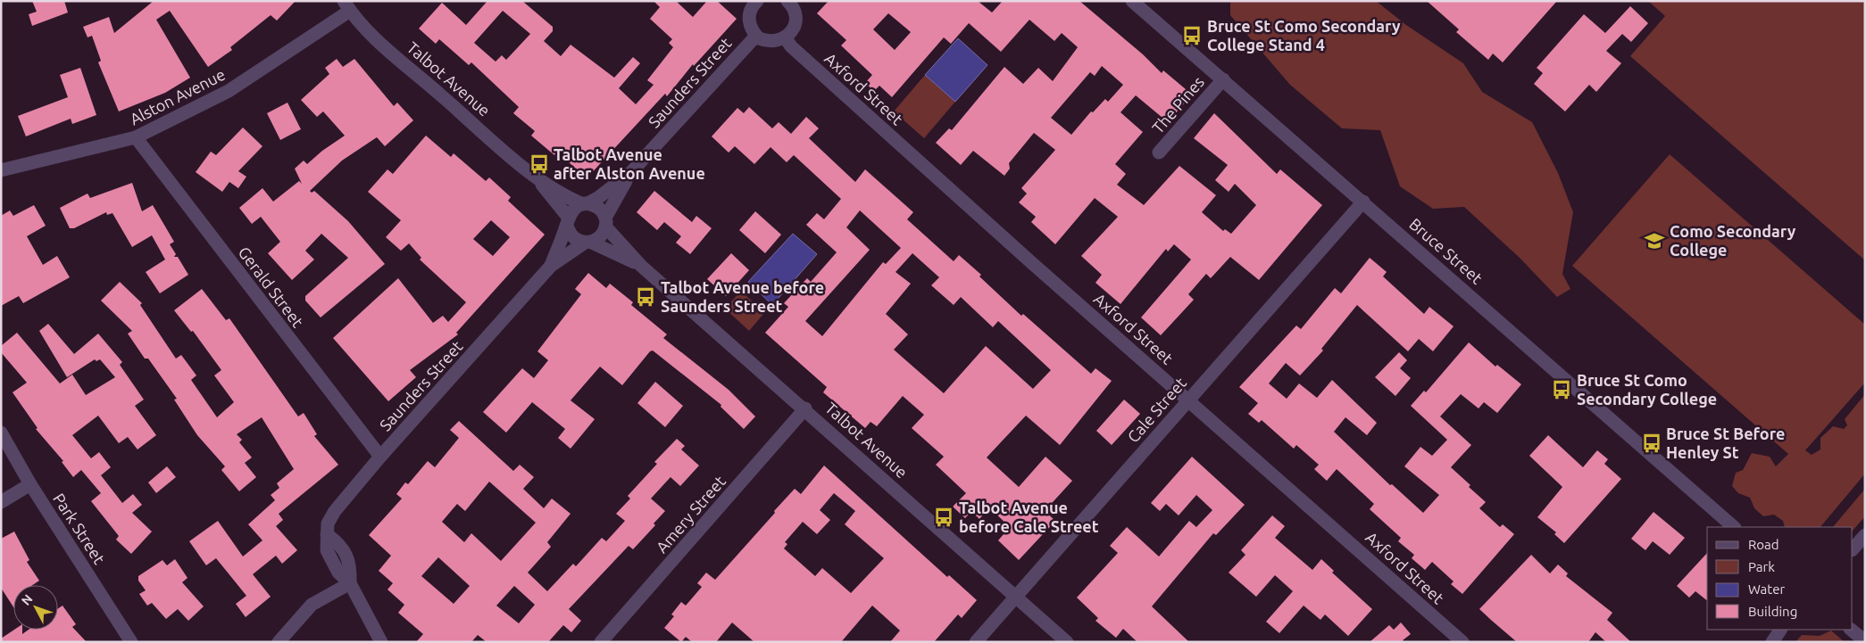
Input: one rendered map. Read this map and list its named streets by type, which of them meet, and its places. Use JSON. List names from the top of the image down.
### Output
{
  "streets": {
    "street": [
      "Talbot Avenue",
      "Saunders Street",
      "Axford Street",
      "Alston Avenue",
      "The Pines",
      "Bruce Street",
      "Gerald Street",
      "Cale Street",
      "Amery Street",
      "Park Street"
    ]
  },
  "crossings": [
    ["Talbot Avenue", "Saunders Street"],
    ["Talbot Avenue", "Alston Avenue"],
    ["Talbot Avenue", "Cale Street"],
    ["Talbot Avenue", "Amery Street"],
    ["Saunders Street", "Gerald Street"],
    ["Axford Street", "Cale Street"],
    ["Alston Avenue", "Gerald Street"],
    ["The Pines", "Bruce Street"],
    ["Bruce Street", "Cale Street"]
  ],
  "places": {
    "bus stop": [
      "Bruce St Como Secondary College Stand 4",
      "Talbot Avenue after Alston Avenue",
      "Talbot Avenue before Saunders Street",
      "Bruce St Como Secondary College",
      "Bruce St Before Henley St",
      "Talbot Avenue before Cale Street"
    ],
    "school or university": ["Como Secondary College"]
  },
  "legend": [
    "Road",
    "Park",
    "Water",
    "Building"
  ],
  "north": "top left"
}
